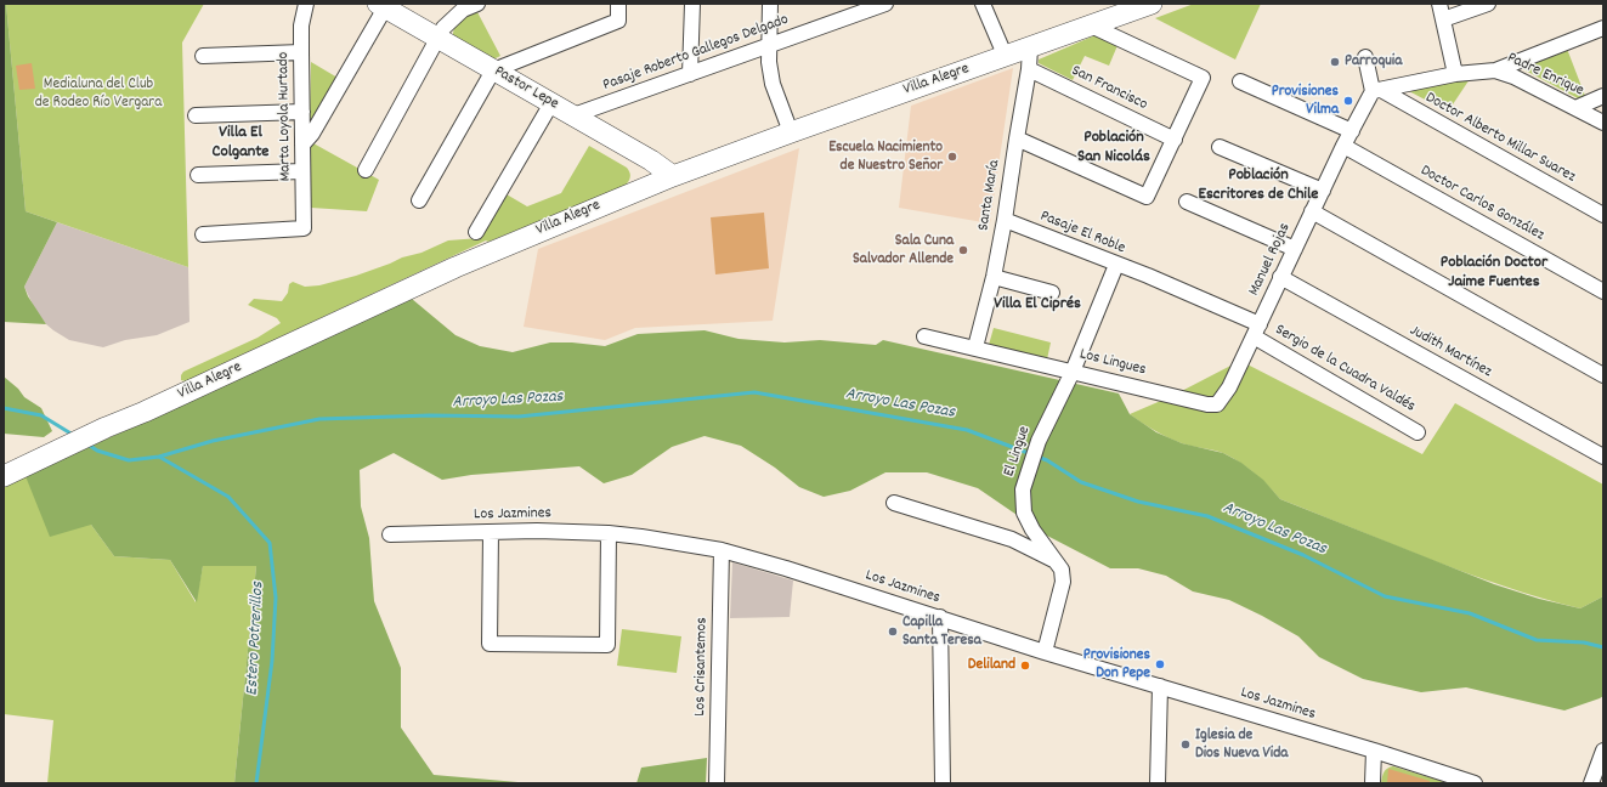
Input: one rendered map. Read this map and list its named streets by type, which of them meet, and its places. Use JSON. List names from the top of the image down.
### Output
{
  "streets": {
    "main road": ["Villa Alegre", "Pastor Lepe"],
    "street": [
      "Pasaje Roberto Gallegos Delgado",
      "Padre Enrique",
      "San Francisco",
      "Marta Loyola Hurtado",
      "Doctor Alberto Millar Suarez",
      "Santa María",
      "Doctor Carlos González",
      "Pasaje El Roble",
      "Manuel Rojas",
      "Judith Martínez",
      "Los Lingues",
      "Sergio de la Cuadra Valdés",
      "El Lingue",
      "Los Jazmines",
      "Los Crisantemos"
    ]
  },
  "crossings": [
    ["Pasaje Roberto Gallegos Delgado", "Pastor Lepe"],
    ["Villa Alegre", "Pastor Lepe"],
    ["Villa Alegre", "Santa María"],
    ["San Francisco", "Santa María"],
    ["Doctor Alberto Millar Suarez", "Manuel Rojas"],
    ["Santa María", "Pasaje El Roble"],
    ["Santa María", "Los Lingues"],
    ["Doctor Carlos González", "Manuel Rojas"],
    ["Pasaje El Roble", "Manuel Rojas"],
    ["Pasaje El Roble", "Los Lingues"],
    ["Pasaje El Roble", "Sergio de la Cuadra Valdés"],
    ["Pasaje El Roble", "El Lingue"],
    ["Manuel Rojas", "Judith Martínez"],
    ["Manuel Rojas", "Los Lingues"],
    ["Manuel Rojas", "Sergio de la Cuadra Valdés"],
    ["Los Lingues", "Sergio de la Cuadra Valdés"],
    ["Los Lingues", "El Lingue"],
    ["El Lingue", "Los Jazmines"],
    ["Los Jazmines", "Los Crisantemos"]
  ],
  "districts": [
    "Villa El Colgante",
    "Población San Nicolás",
    "Población Escritores de Chile",
    "Población Doctor Jaime Fuentes",
    "Villa El Ciprés"
  ],
  "water": ["Arroyo Las Pozas", "Estero Potrerillos"],
  "parks": ["Medialuna del Club de Rodeo Río Vergara"],
  "places": [
    "Parroquia",
    "Provisiones Vilma",
    "Escuela Nacimiento de Nuestro Señor",
    "Sala Cuna Salvador Allende",
    "Capilla Santa Teresa",
    "Provisiones Don Pepe",
    "Deliland",
    "Iglesia de Dios Nueva Vida"
  ]
}
